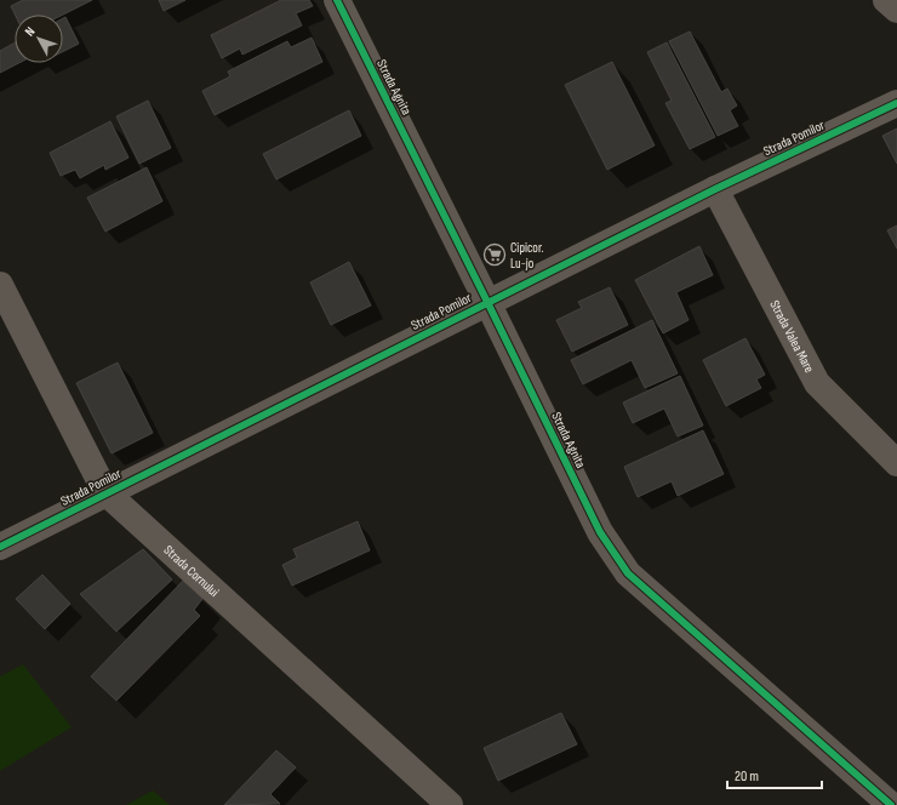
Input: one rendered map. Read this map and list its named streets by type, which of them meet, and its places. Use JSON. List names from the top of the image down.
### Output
{
  "streets": {
    "street": [
      "Strada Agnita",
      "Strada Pomilor",
      "Strada Valea Mare",
      "Strada Cornului"
    ]
  },
  "crossings": [
    ["Strada Agnita", "Strada Pomilor"],
    ["Strada Pomilor", "Strada Valea Mare"],
    ["Strada Pomilor", "Strada Cornului"]
  ],
  "places": {
    "supermarket": ["Cipicor. Lu-jo"]
  },
  "scale_bar": "20 m",
  "north": "top left"
}
